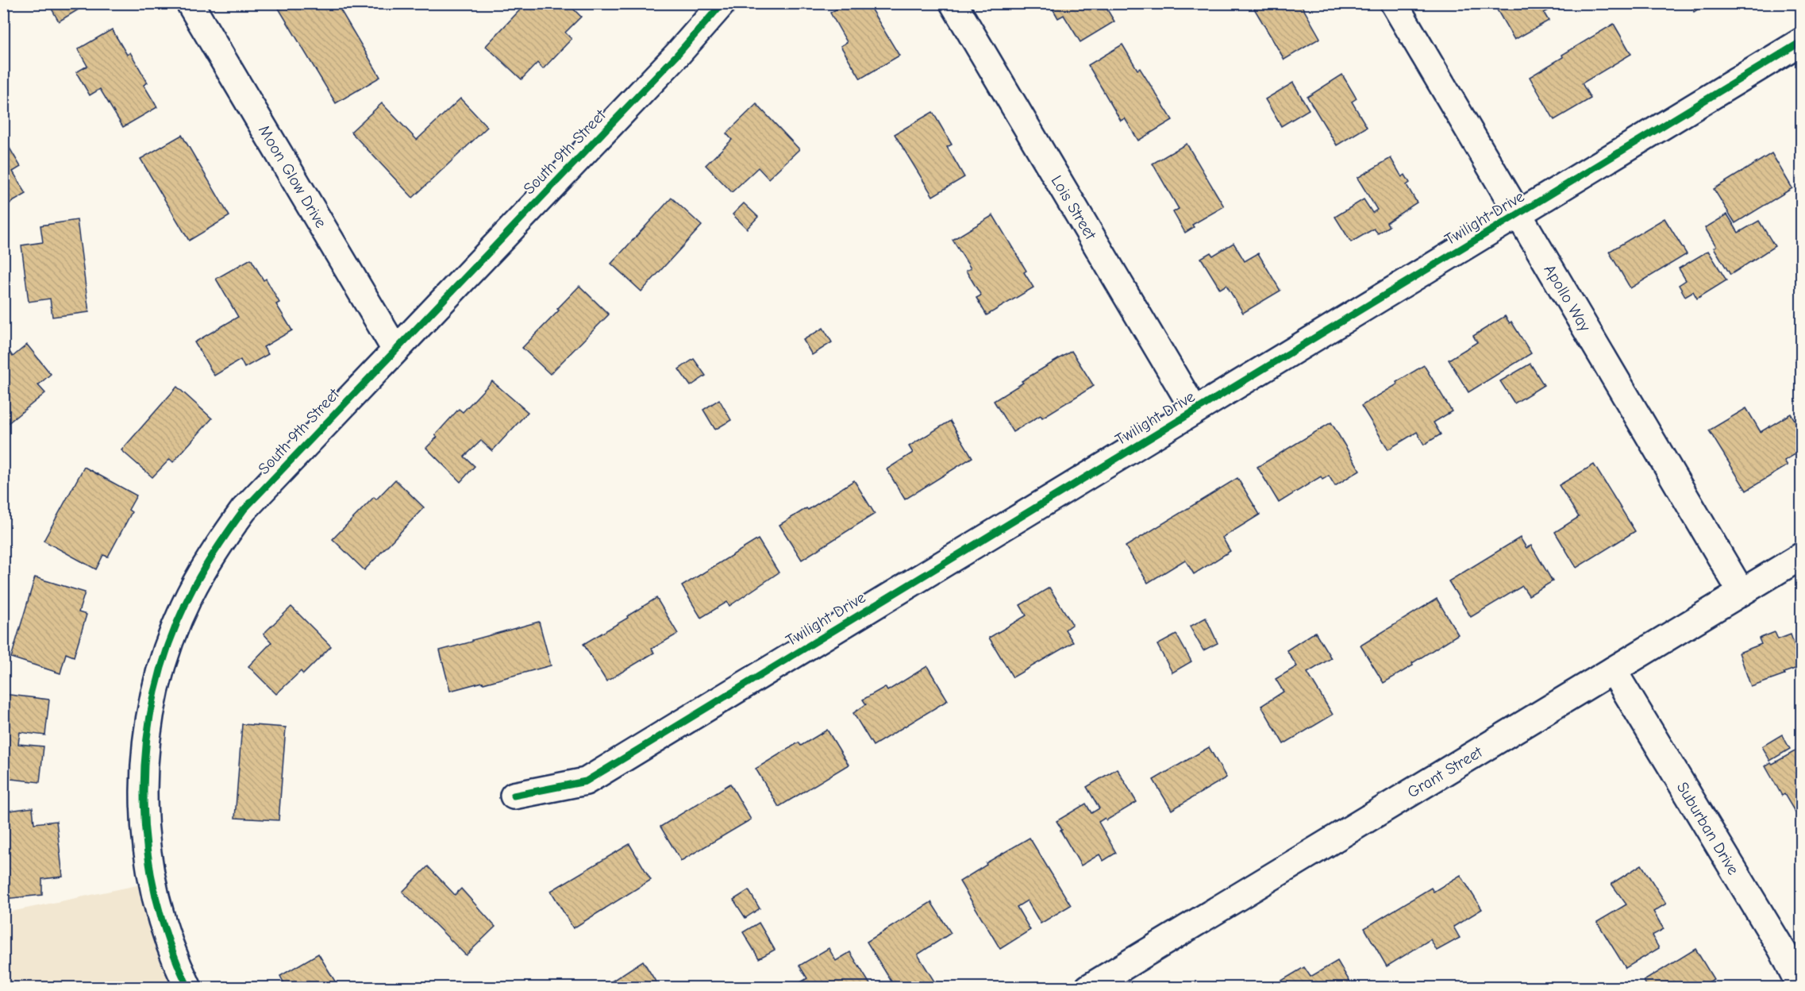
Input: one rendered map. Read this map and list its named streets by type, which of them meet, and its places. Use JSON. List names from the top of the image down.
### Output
{
  "streets": {
    "street": [
      "South 9th Street",
      "Moon Glow Drive",
      "Lois Street",
      "Twilight Drive",
      "Apollo Way",
      "Grant Street",
      "Suburban Drive"
    ]
  },
  "crossings": [
    ["South 9th Street", "Moon Glow Drive"],
    ["Lois Street", "Twilight Drive"],
    ["Twilight Drive", "Apollo Way"],
    ["Apollo Way", "Grant Street"],
    ["Grant Street", "Suburban Drive"]
  ]
}
